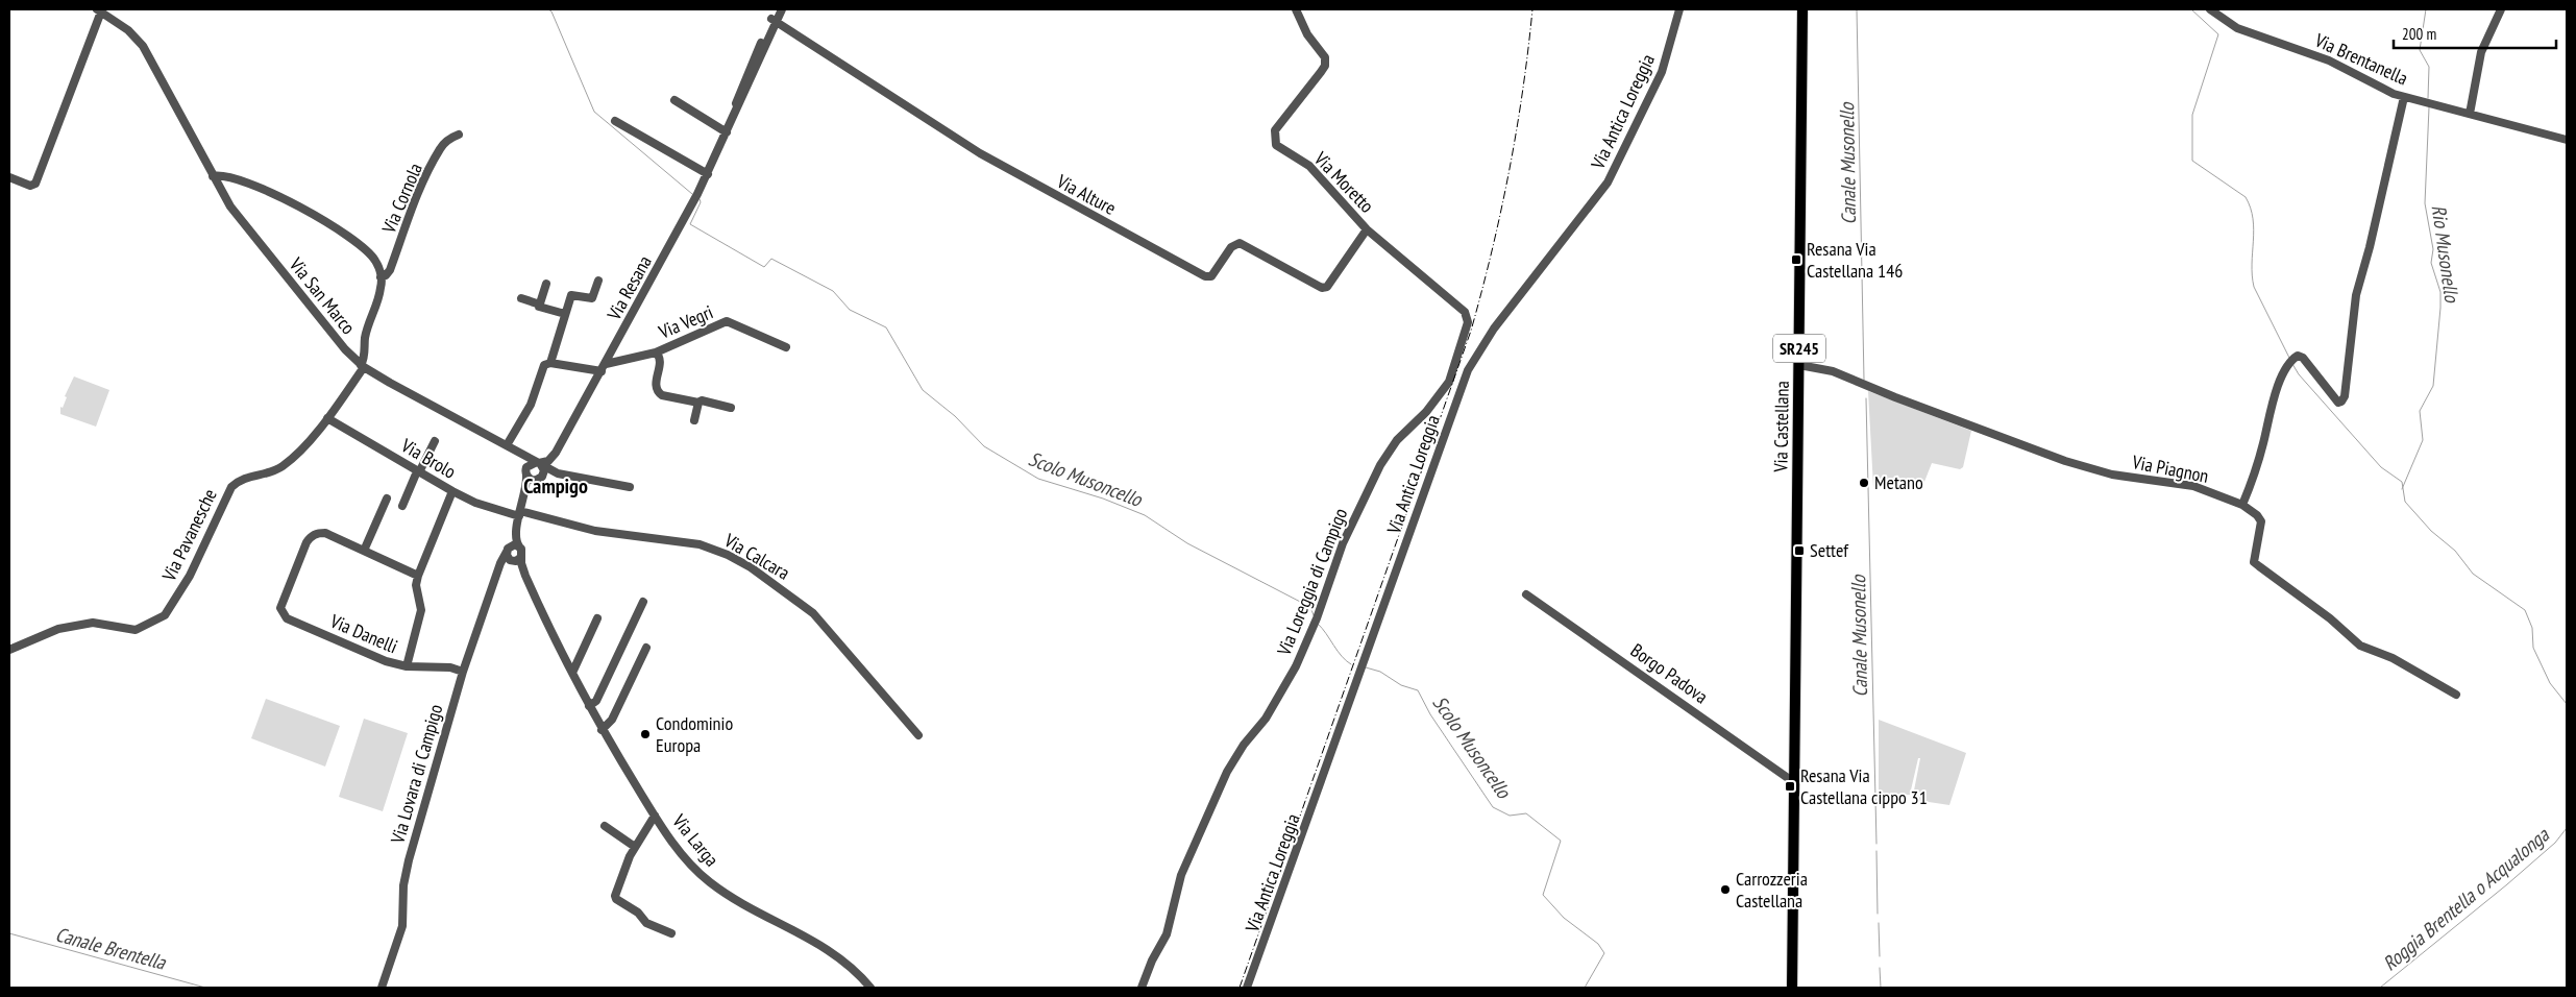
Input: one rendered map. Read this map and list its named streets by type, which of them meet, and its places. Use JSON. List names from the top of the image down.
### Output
{
  "streets": {
    "main road": ["SR245", "Via Castellana"],
    "street": [
      "Via Brentanella",
      "Via Antica Loreggia",
      "Via Moretto",
      "Via Alture",
      "Via Cornola",
      "Via Resana",
      "Via San Marco",
      "Via Vegri",
      "Via Brolo",
      "Via Piagnon",
      "Via Pavanesche",
      "Via Calcara",
      "Via Loreggia di Campigo",
      "Via Danelli",
      "Borgo Padova",
      "Via Lovara di Campigo",
      "Via Larga"
    ]
  },
  "crossings": [
    ["Via Moretto", "Via Alture"],
    ["Via Moretto", "Via Loreggia di Campigo"],
    ["Via Alture", "Via Resana"],
    ["Via Alture", "Via Loreggia di Campigo"],
    ["Via Resana", "Via San Marco"],
    ["Via Resana", "Via Vegri"],
    ["Via Resana", "Via Lovara di Campigo"],
    ["Via San Marco", "Via Pavanesche"],
    ["Via San Marco", "Via Lovara di Campigo"],
    ["SR245", "Via Castellana"],
    ["SR245", "Borgo Padova"],
    ["Via Castellana", "Via Piagnon"],
    ["Via Castellana", "Borgo Padova"],
    ["Via Brolo", "Via Pavanesche"],
    ["Via Brolo", "Via Calcara"],
    ["Via Brolo", "Via Lovara di Campigo"],
    ["Via Calcara", "Via Lovara di Campigo"],
    ["Via Danelli", "Via Lovara di Campigo"],
    ["Via Lovara di Campigo", "Via Larga"]
  ],
  "districts": ["Campigo"],
  "water": [
    "Canale Musonello",
    "Rio Musonello",
    "Scolo Musoncello",
    "Roggia Brentella o Acqualonga",
    "Canale Brentella"
  ],
  "places": {
    "transit": ["Resana Via Castellana 146", "Settef", "Resana Via Castellana cippo 31"],
    "other": ["Metano", "Condominio Europa", "Carrozzeria Castellana"]
  },
  "scale_bar": "200 m"
}
